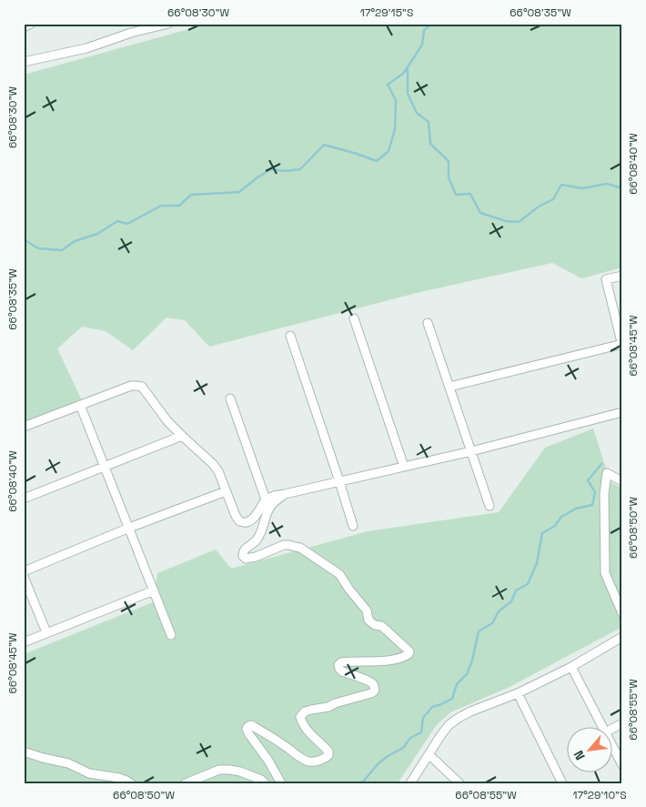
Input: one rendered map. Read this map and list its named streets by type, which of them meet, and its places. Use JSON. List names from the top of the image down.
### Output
{
  "north": "bottom left",
  "coordinates": [
    "66°08'30\"W",
    "17°29'15\"S",
    "66°08'35\"W",
    "66°08'40\"W",
    "66°08'45\"W",
    "66°08'50\"W",
    "66°08'55\"W",
    "17°29'10\"S"
  ]
}
